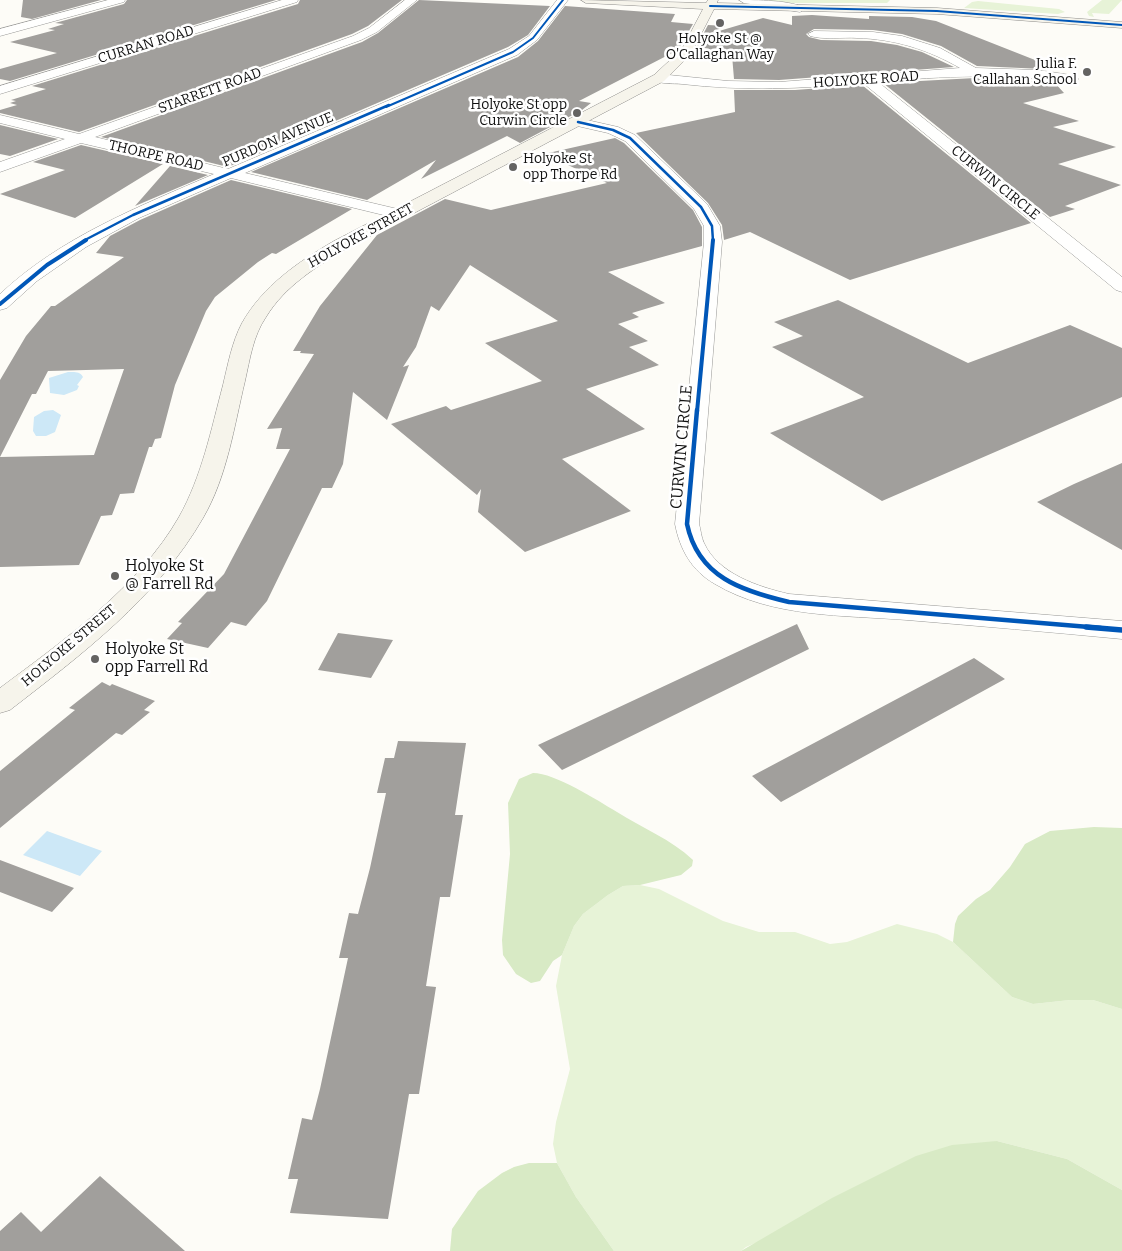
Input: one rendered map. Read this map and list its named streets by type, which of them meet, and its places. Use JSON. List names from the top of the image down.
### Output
{
  "streets": {
    "main road": ["HOLYOKE STREET"],
    "street": [
      "CURRAN ROAD",
      "HOLYOKE ROAD",
      "STARRETT ROAD",
      "PURDON AVENUE",
      "THORPE ROAD",
      "CURWIN CIRCLE"
    ]
  },
  "crossings": [
    ["HOLYOKE ROAD", "CURWIN CIRCLE"],
    ["HOLYOKE ROAD", "HOLYOKE STREET"],
    ["STARRETT ROAD", "THORPE ROAD"],
    ["PURDON AVENUE", "THORPE ROAD"],
    ["THORPE ROAD", "HOLYOKE STREET"],
    ["CURWIN CIRCLE", "HOLYOKE STREET"]
  ],
  "places": [
    "Holyoke St @ O'Callaghan Way",
    "Julia F. Callahan School",
    "Holyoke St opp Curwin Circle",
    "Holyoke St opp Thorpe Rd",
    "Holyoke St @ Farrell Rd",
    "Holyoke St opp Farrell Rd"
  ]
}
